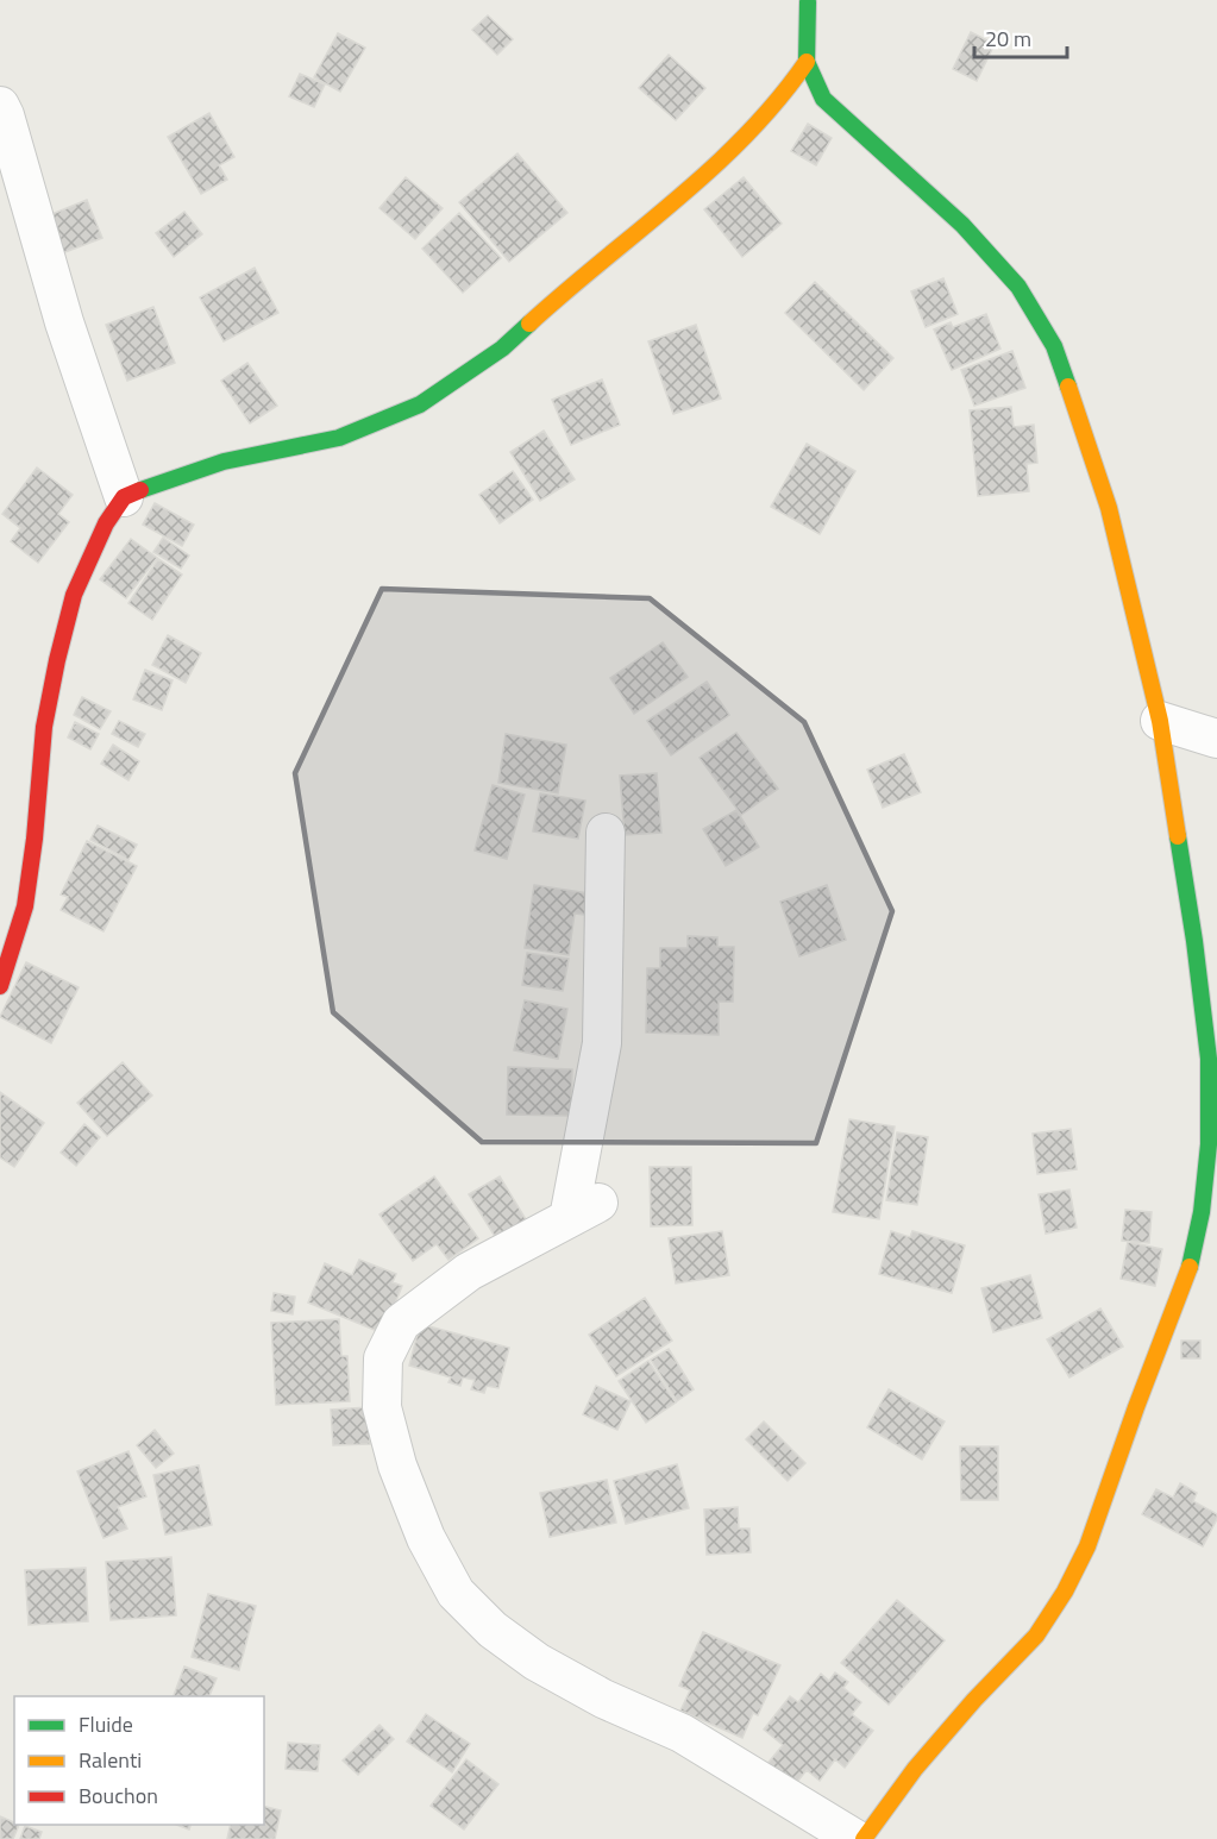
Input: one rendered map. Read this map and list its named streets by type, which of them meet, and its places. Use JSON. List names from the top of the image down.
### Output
{
  "legend": ["Fluide", "Ralenti", "Bouchon"],
  "scale_bar": "20 m"
}
